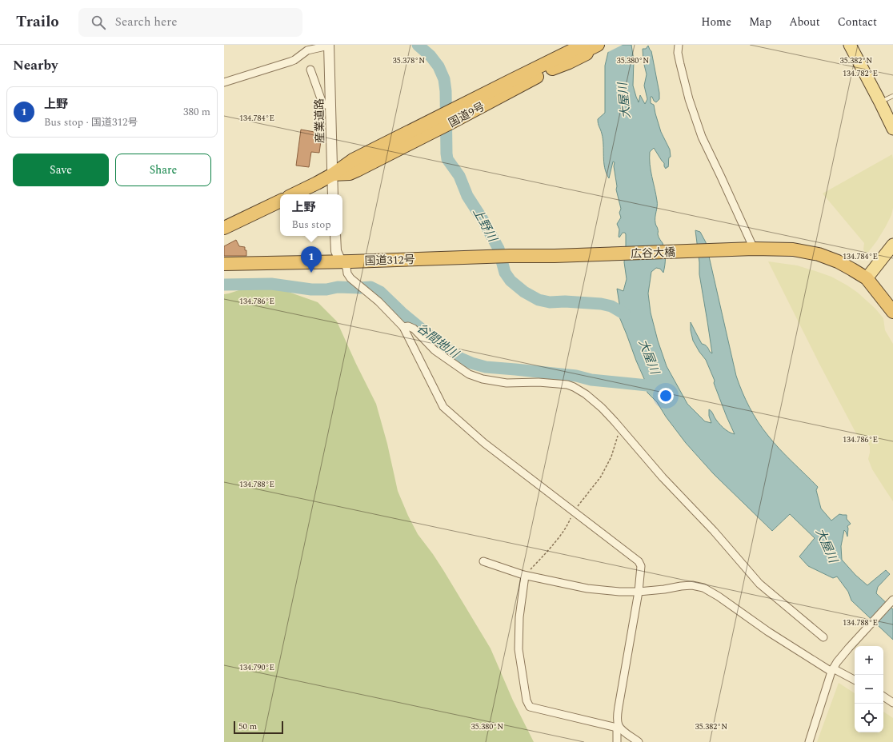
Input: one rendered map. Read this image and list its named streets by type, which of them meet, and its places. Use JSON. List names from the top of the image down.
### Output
{
  "streets": {
    "highway": ["国道9号", "広谷大橋", "国道312号"],
    "street": ["産業道路"]
  },
  "crossings": [
    ["国道9号", "産業道路"],
    ["広谷大橋", "国道312号"]
  ],
  "water": ["大屋川", "上野川", "谷間地川"],
  "scale_bar": "50 m",
  "page": {
    "header": "Trailo",
    "search": "Search here",
    "nav": [
      "Home",
      "Map",
      "About",
      "Contact"
    ],
    "heading": "Nearby",
    "list": [
      {
        "mark": "1",
        "name": "上野",
        "note": "Bus stop · 国道312号",
        "value": "380 m"
      }
    ],
    "buttons": ["Save", "Share"],
    "popup": ["上野", "Bus stop"],
    "pins": "1",
    "map_buttons": ["+", "−"],
    "scale": "50 m"
  },
  "coordinates": [
    "35.378°N",
    "35.380°N",
    "35.382°N",
    "134.782°E",
    "134.784°E",
    "134.786°E",
    "134.788°E",
    "134.790°E"
  ]
}
